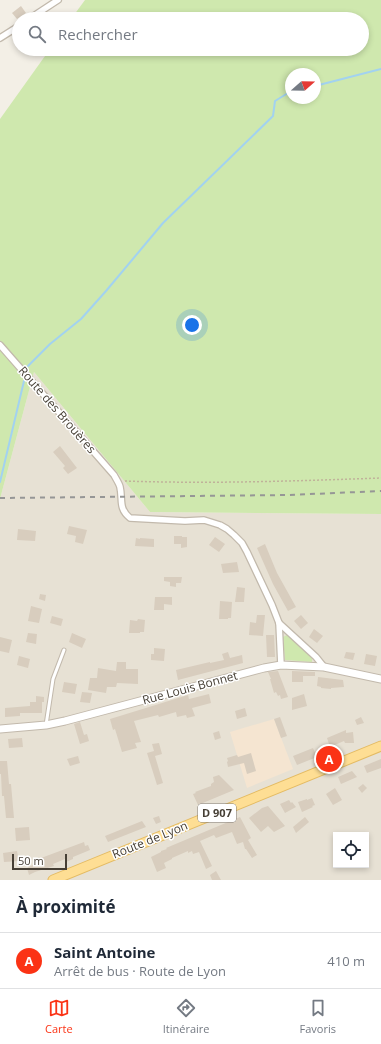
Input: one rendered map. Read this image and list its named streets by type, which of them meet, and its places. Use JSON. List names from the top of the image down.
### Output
{
  "streets": {
    "main road": ["D 907", "Route de Lyon"],
    "street": ["Route des Brouères", "Rue Louis Bonnet"]
  },
  "scale_bar": "50 m",
  "north": "right",
  "page": {
    "search": "Rechercher",
    "pins": "A",
    "scale": "50 m",
    "heading": "À proximité",
    "list": [
      {
        "mark": "A",
        "name": "Saint Antoine",
        "note": "Arrêt de bus · Route de Lyon",
        "value": "410 m"
      }
    ],
    "nav": ["Carte", "Itinéraire", "Favoris"]
  }
}
